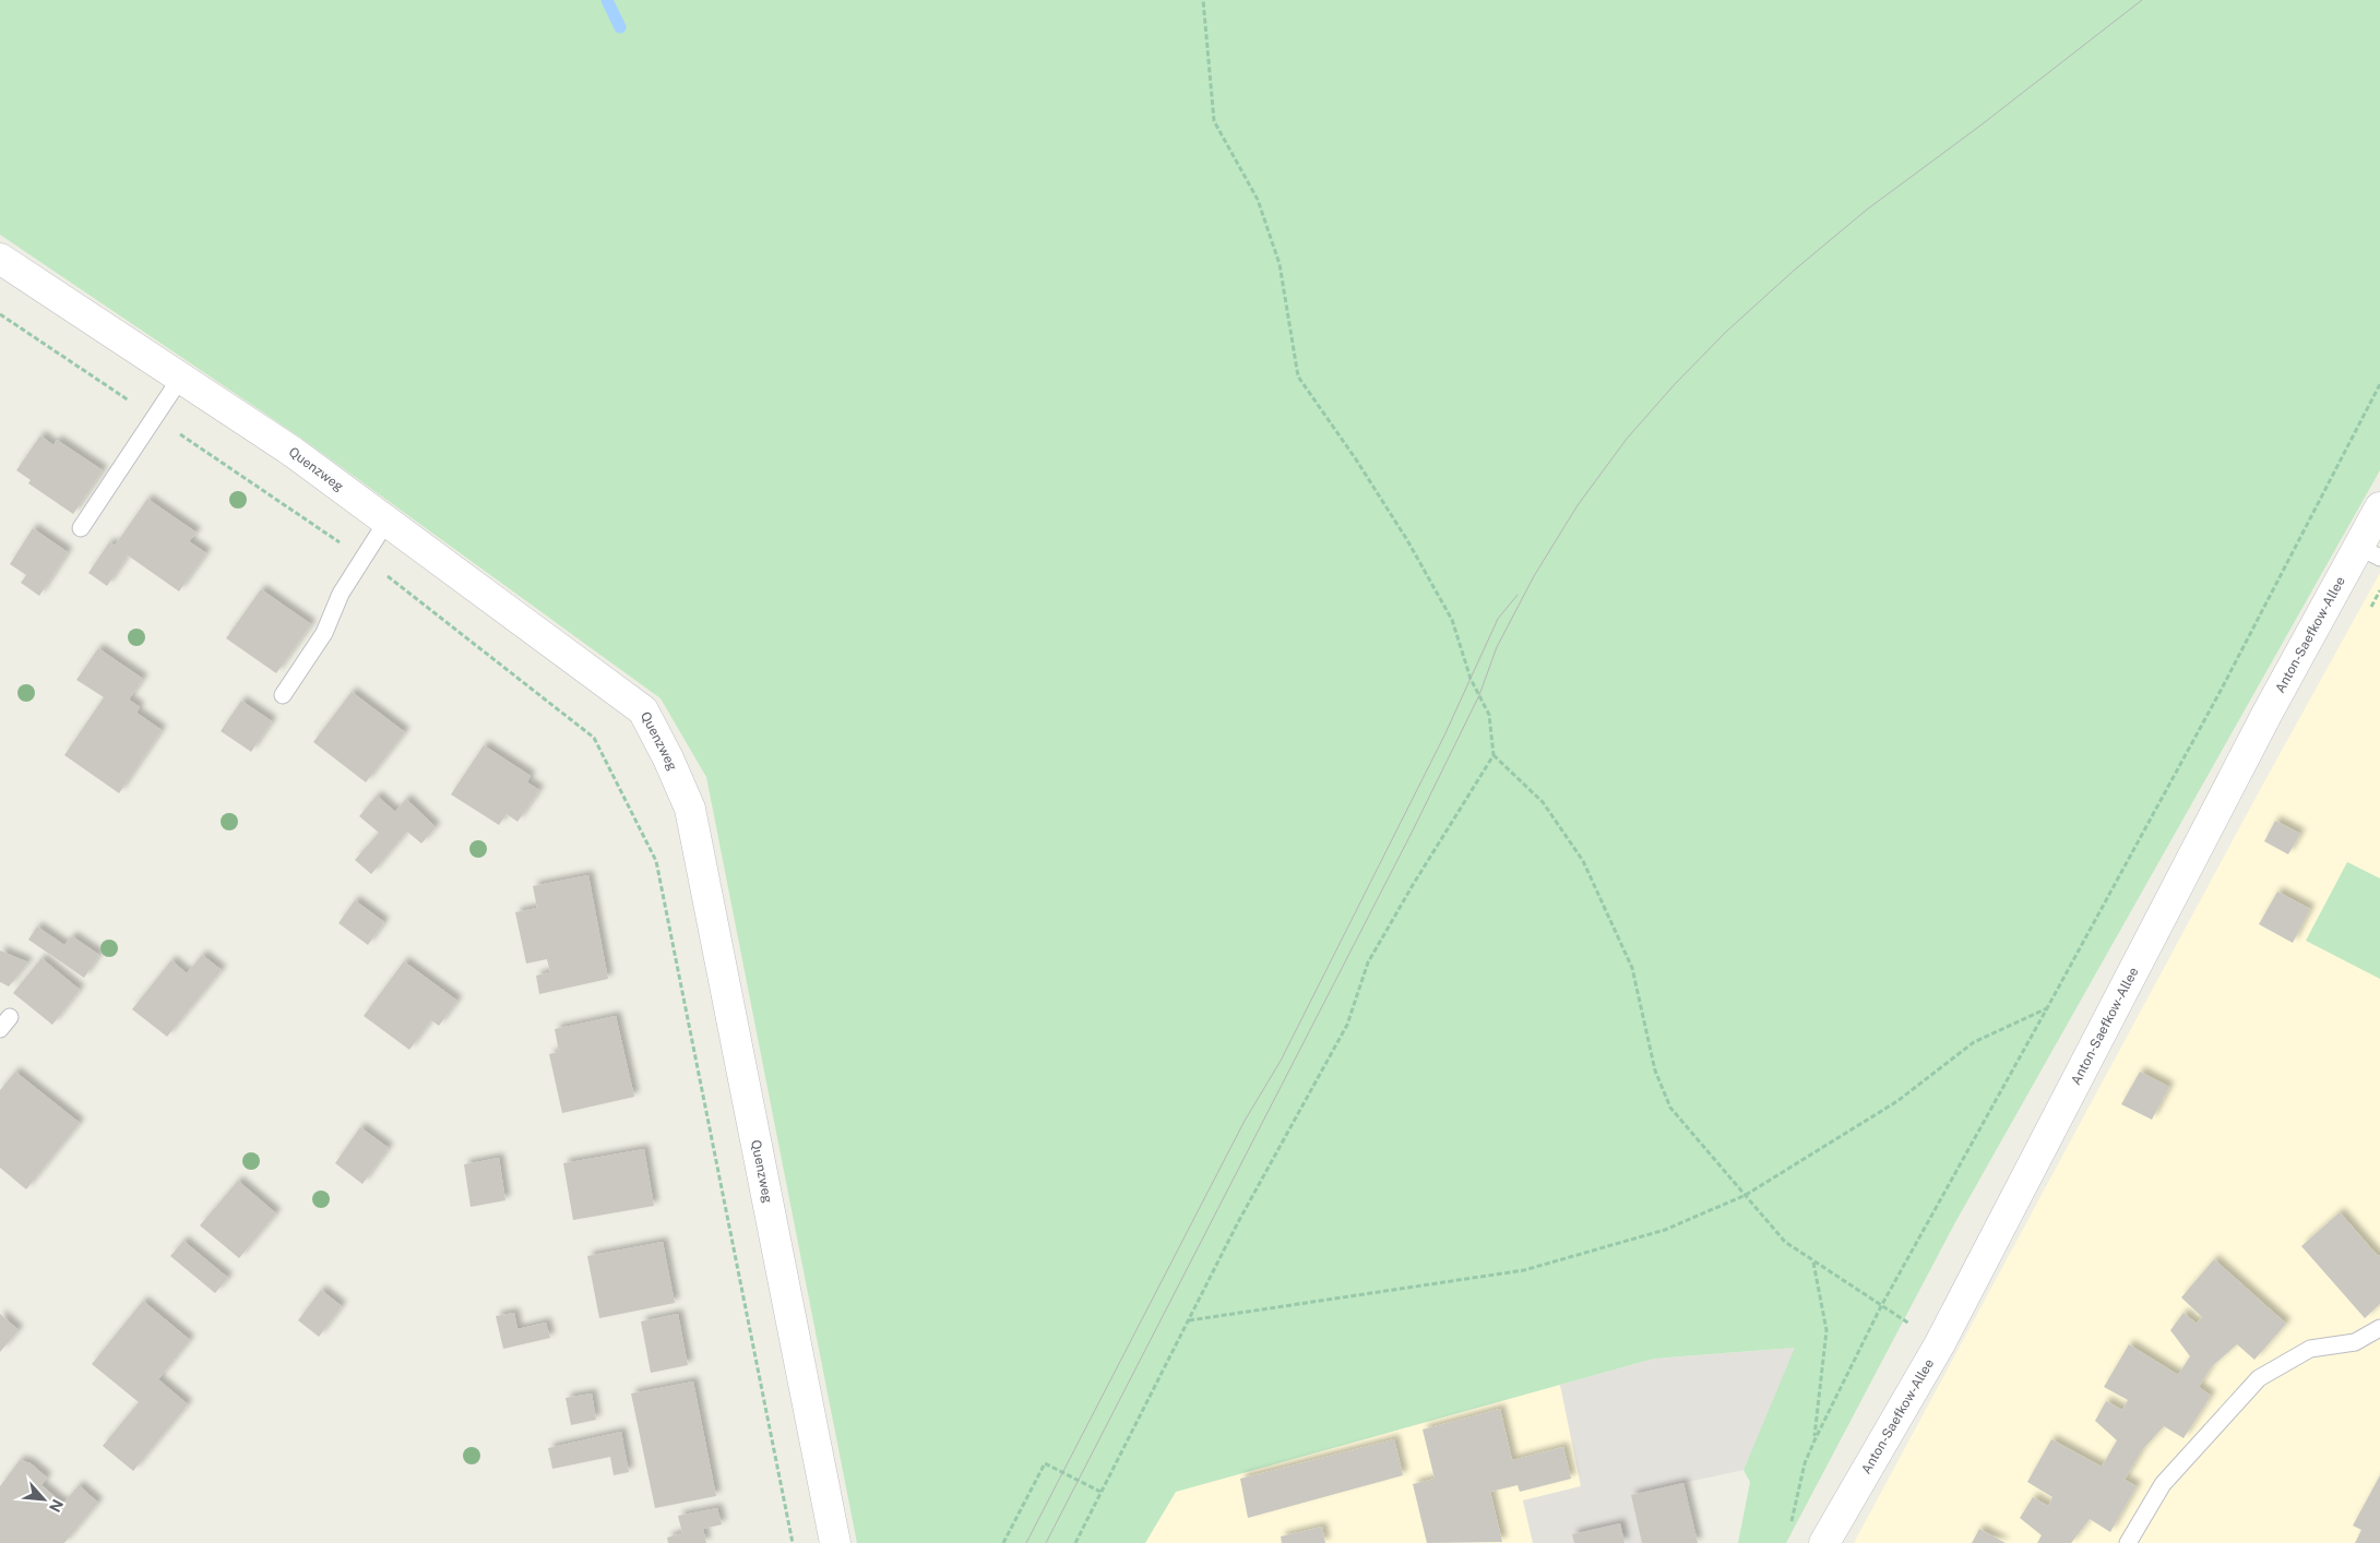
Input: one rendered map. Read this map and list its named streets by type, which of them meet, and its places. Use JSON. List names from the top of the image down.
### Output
{
  "streets": {
    "street": ["Quenzweg", "Anton-Saefkow-Allee"]
  },
  "north": "bottom right"
}
